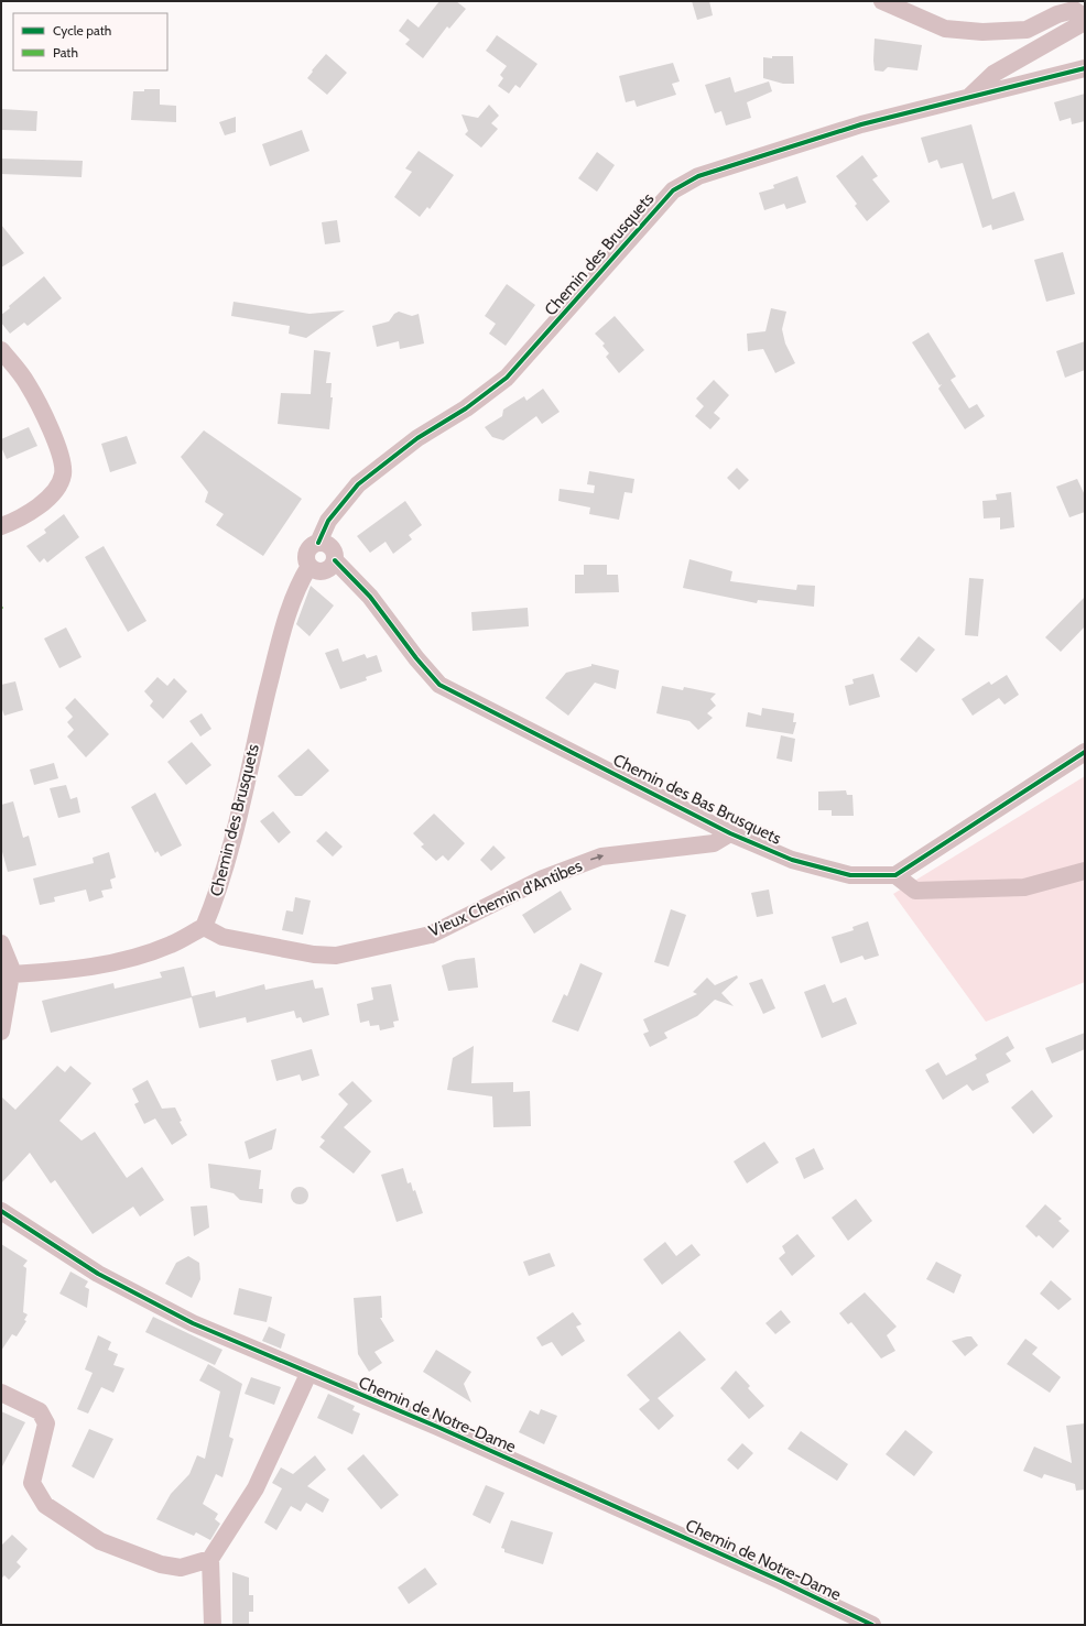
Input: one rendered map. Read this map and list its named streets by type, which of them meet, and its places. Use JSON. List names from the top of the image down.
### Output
{
  "streets": {
    "street": [
      "Chemin des Brusquets",
      "Chemin des Bas Brusquets",
      "Vieux Chemin d'Antibes",
      "Chemin de Notre-Dame"
    ]
  },
  "crossings": [
    ["Chemin des Brusquets", "Chemin des Bas Brusquets"],
    ["Chemin des Brusquets", "Vieux Chemin d'Antibes"],
    ["Chemin des Bas Brusquets", "Vieux Chemin d'Antibes"]
  ],
  "one_way": ["Vieux Chemin d'Antibes"],
  "legend": ["Cycle path", "Path"]
}
